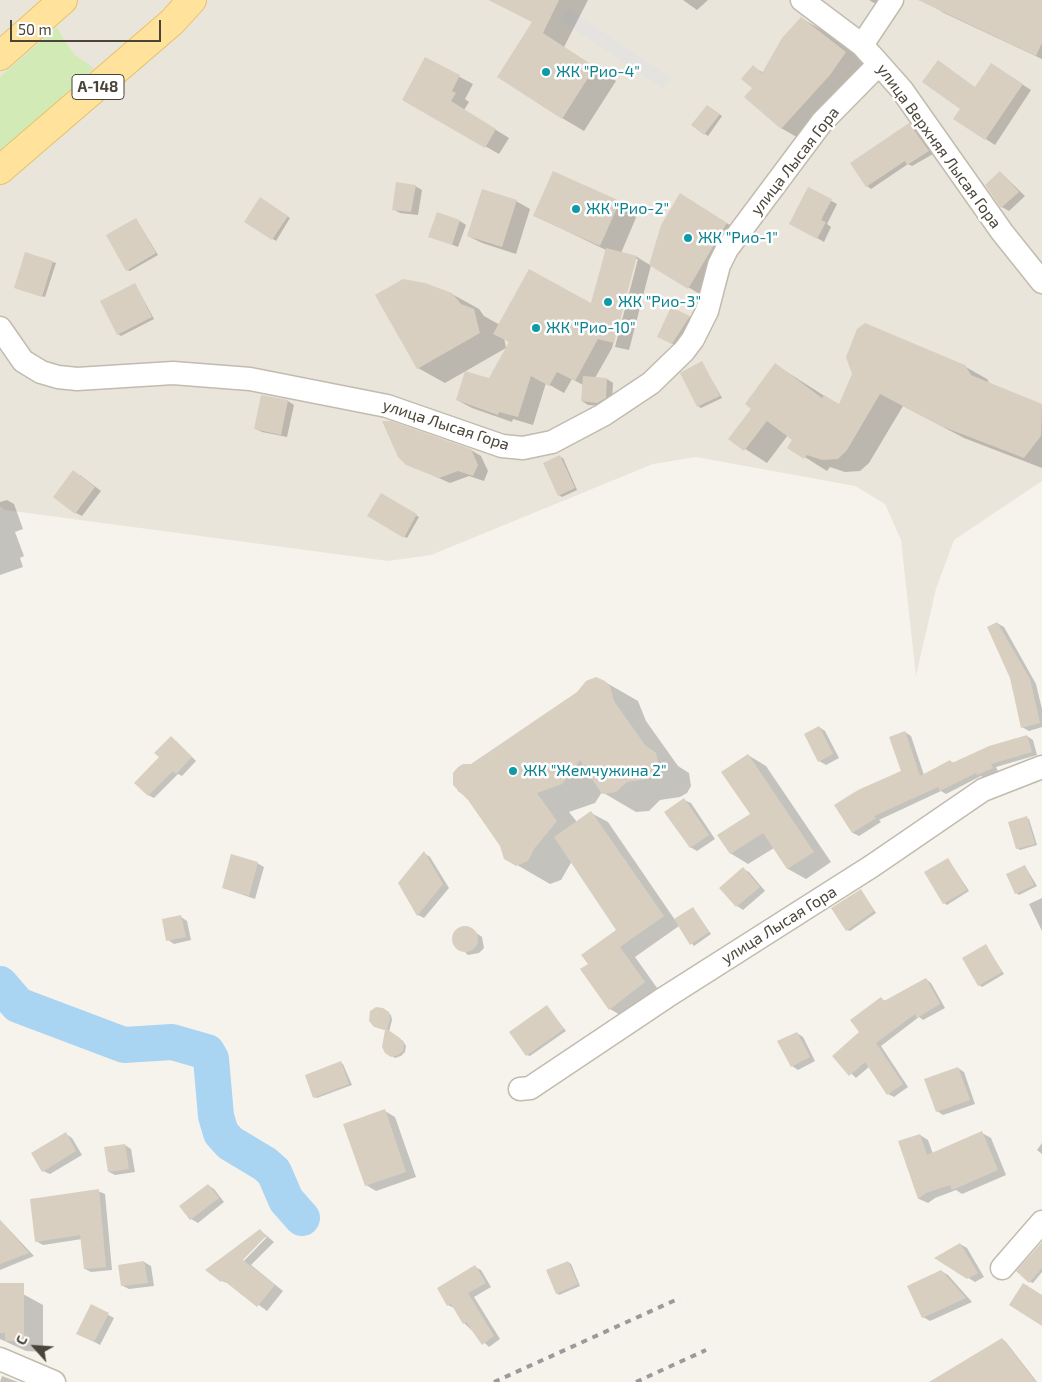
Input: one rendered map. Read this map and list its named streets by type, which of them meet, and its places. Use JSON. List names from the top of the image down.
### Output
{
  "streets": {
    "main road": ["А-148"],
    "street": ["улица Верхняя Лысая Гора", "улица Лысая Гора"]
  },
  "crossings": [
    ["улица Верхняя Лысая Гора", "улица Лысая Гора"]
  ],
  "places": [
    "ЖК \"Рио-4\"",
    "ЖК \"Рио-2\"",
    "ЖК \"Рио-1\"",
    "ЖК \"Рио-3\"",
    "ЖК \"Рио-10\"",
    "ЖК \"Жемчужина 2\""
  ],
  "scale_bar": "50 m",
  "north": "top left"
}
